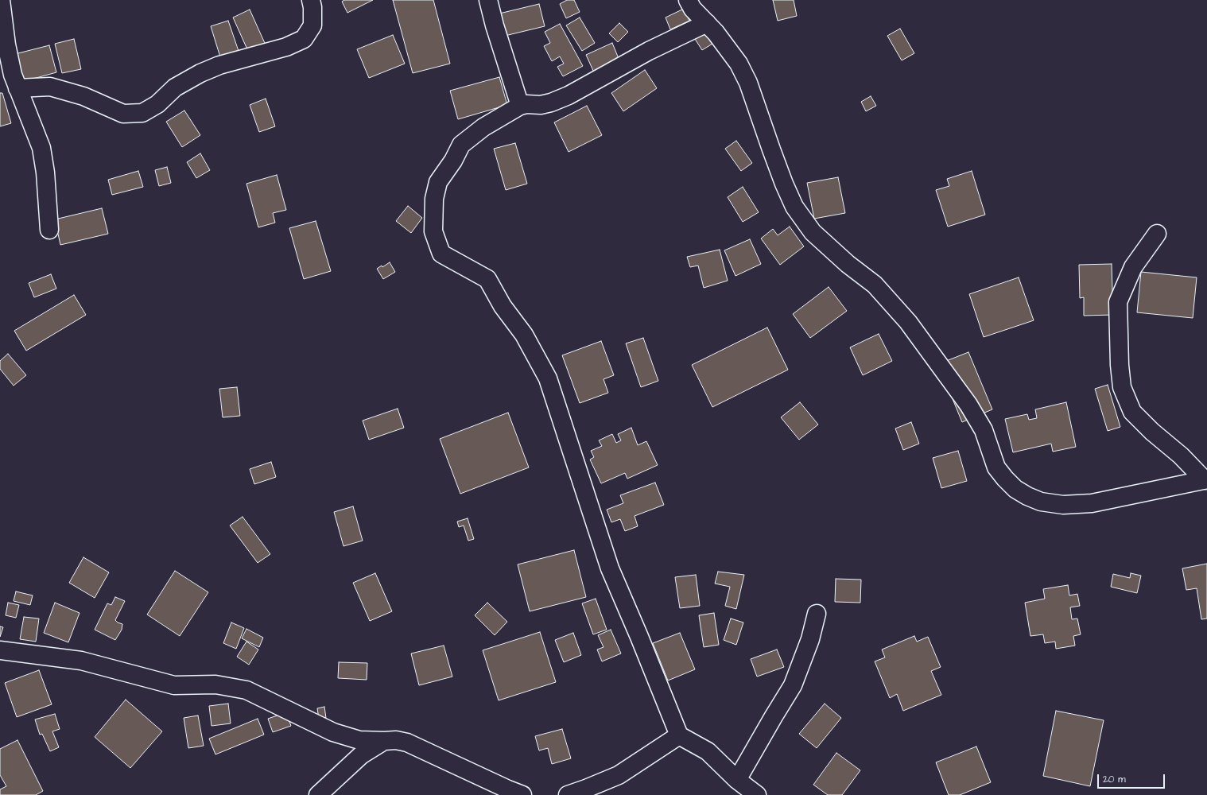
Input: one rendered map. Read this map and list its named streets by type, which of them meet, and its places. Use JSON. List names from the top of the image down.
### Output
{
  "scale_bar": "20 m"
}
